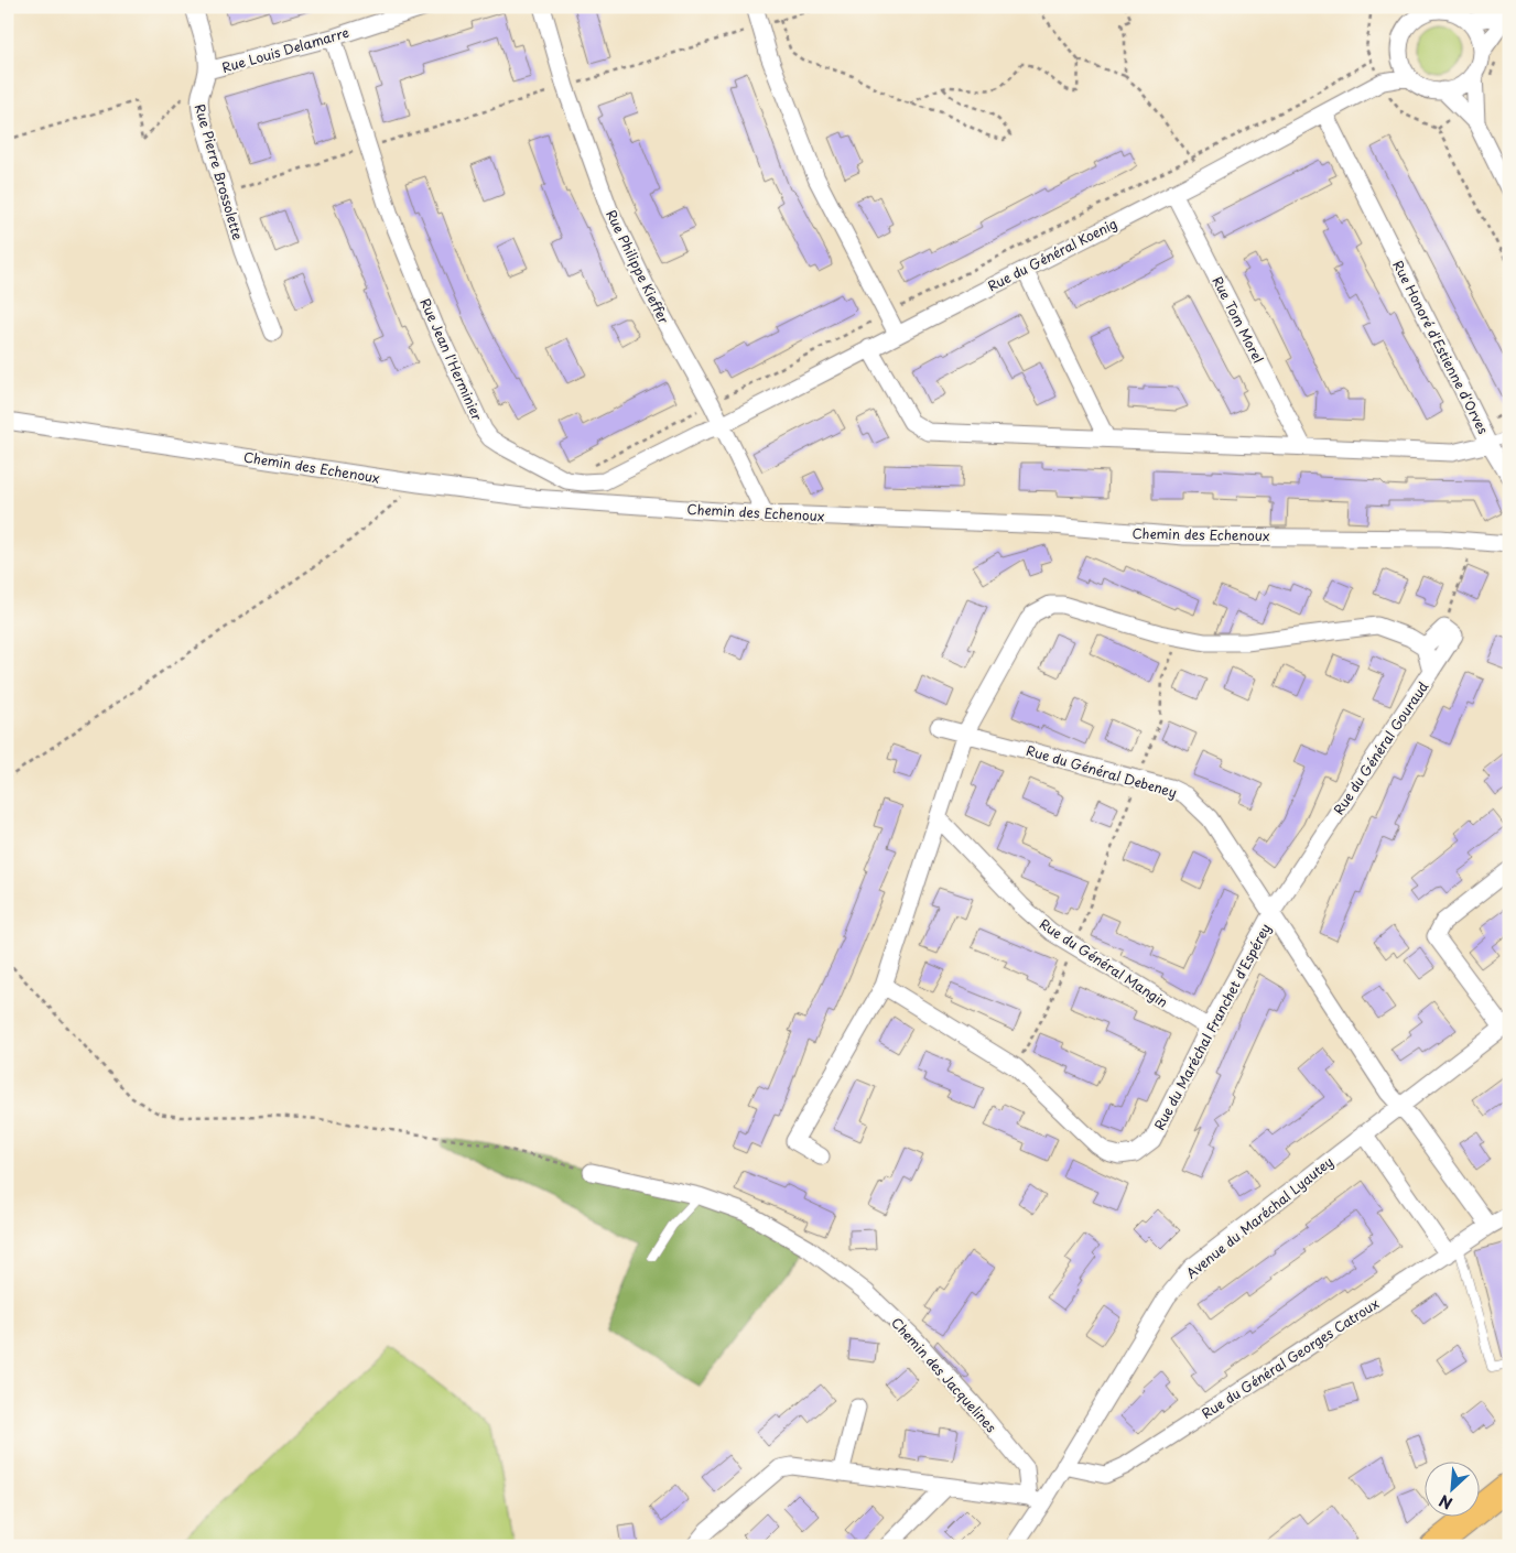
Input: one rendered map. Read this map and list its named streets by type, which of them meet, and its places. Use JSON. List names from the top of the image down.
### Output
{
  "streets": {
    "street": [
      "Rue Louis Delamarre",
      "Rue Pierre Brossolette",
      "Rue du Général Koenig",
      "Rue Philippe Kieffer",
      "Rue Tom Morel",
      "Rue Honoré d'Estienne d'Orves",
      "Rue Jean l'Herminier",
      "Chemin des Echenoux",
      "Rue du Général Gouraud",
      "Rue du Général Debeney",
      "Rue du Général Mangin",
      "Rue du Maréchal Franchet d'Espérey",
      "Avenue du Maréchal Lyautey",
      "Rue du Général Georges Catroux",
      "Chemin des Jacquelines"
    ]
  },
  "crossings": [
    ["Rue Louis Delamarre", "Rue Pierre Brossolette"],
    ["Rue Louis Delamarre", "Rue Jean l'Herminier"],
    ["Rue du Général Koenig", "Rue Philippe Kieffer"],
    ["Rue du Général Koenig", "Rue Tom Morel"],
    ["Rue du Général Koenig", "Rue Honoré d'Estienne d'Orves"],
    ["Rue du Général Koenig", "Rue Jean l'Herminier"],
    ["Rue Philippe Kieffer", "Rue Jean l'Herminier"],
    ["Rue Philippe Kieffer", "Chemin des Echenoux"],
    ["Rue Tom Morel", "Rue Honoré d'Estienne d'Orves"],
    ["Rue du Général Gouraud", "Rue du Général Debeney"],
    ["Rue du Général Gouraud", "Rue du Maréchal Franchet d'Espérey"],
    ["Rue du Général Debeney", "Rue du Maréchal Franchet d'Espérey"],
    ["Rue du Général Debeney", "Avenue du Maréchal Lyautey"],
    ["Rue du Général Debeney", "Rue du Général Georges Catroux"],
    ["Rue du Général Mangin", "Rue du Maréchal Franchet d'Espérey"],
    ["Avenue du Maréchal Lyautey", "Rue du Général Georges Catroux"],
    ["Avenue du Maréchal Lyautey", "Chemin des Jacquelines"]
  ],
  "north": "bottom left"
}
